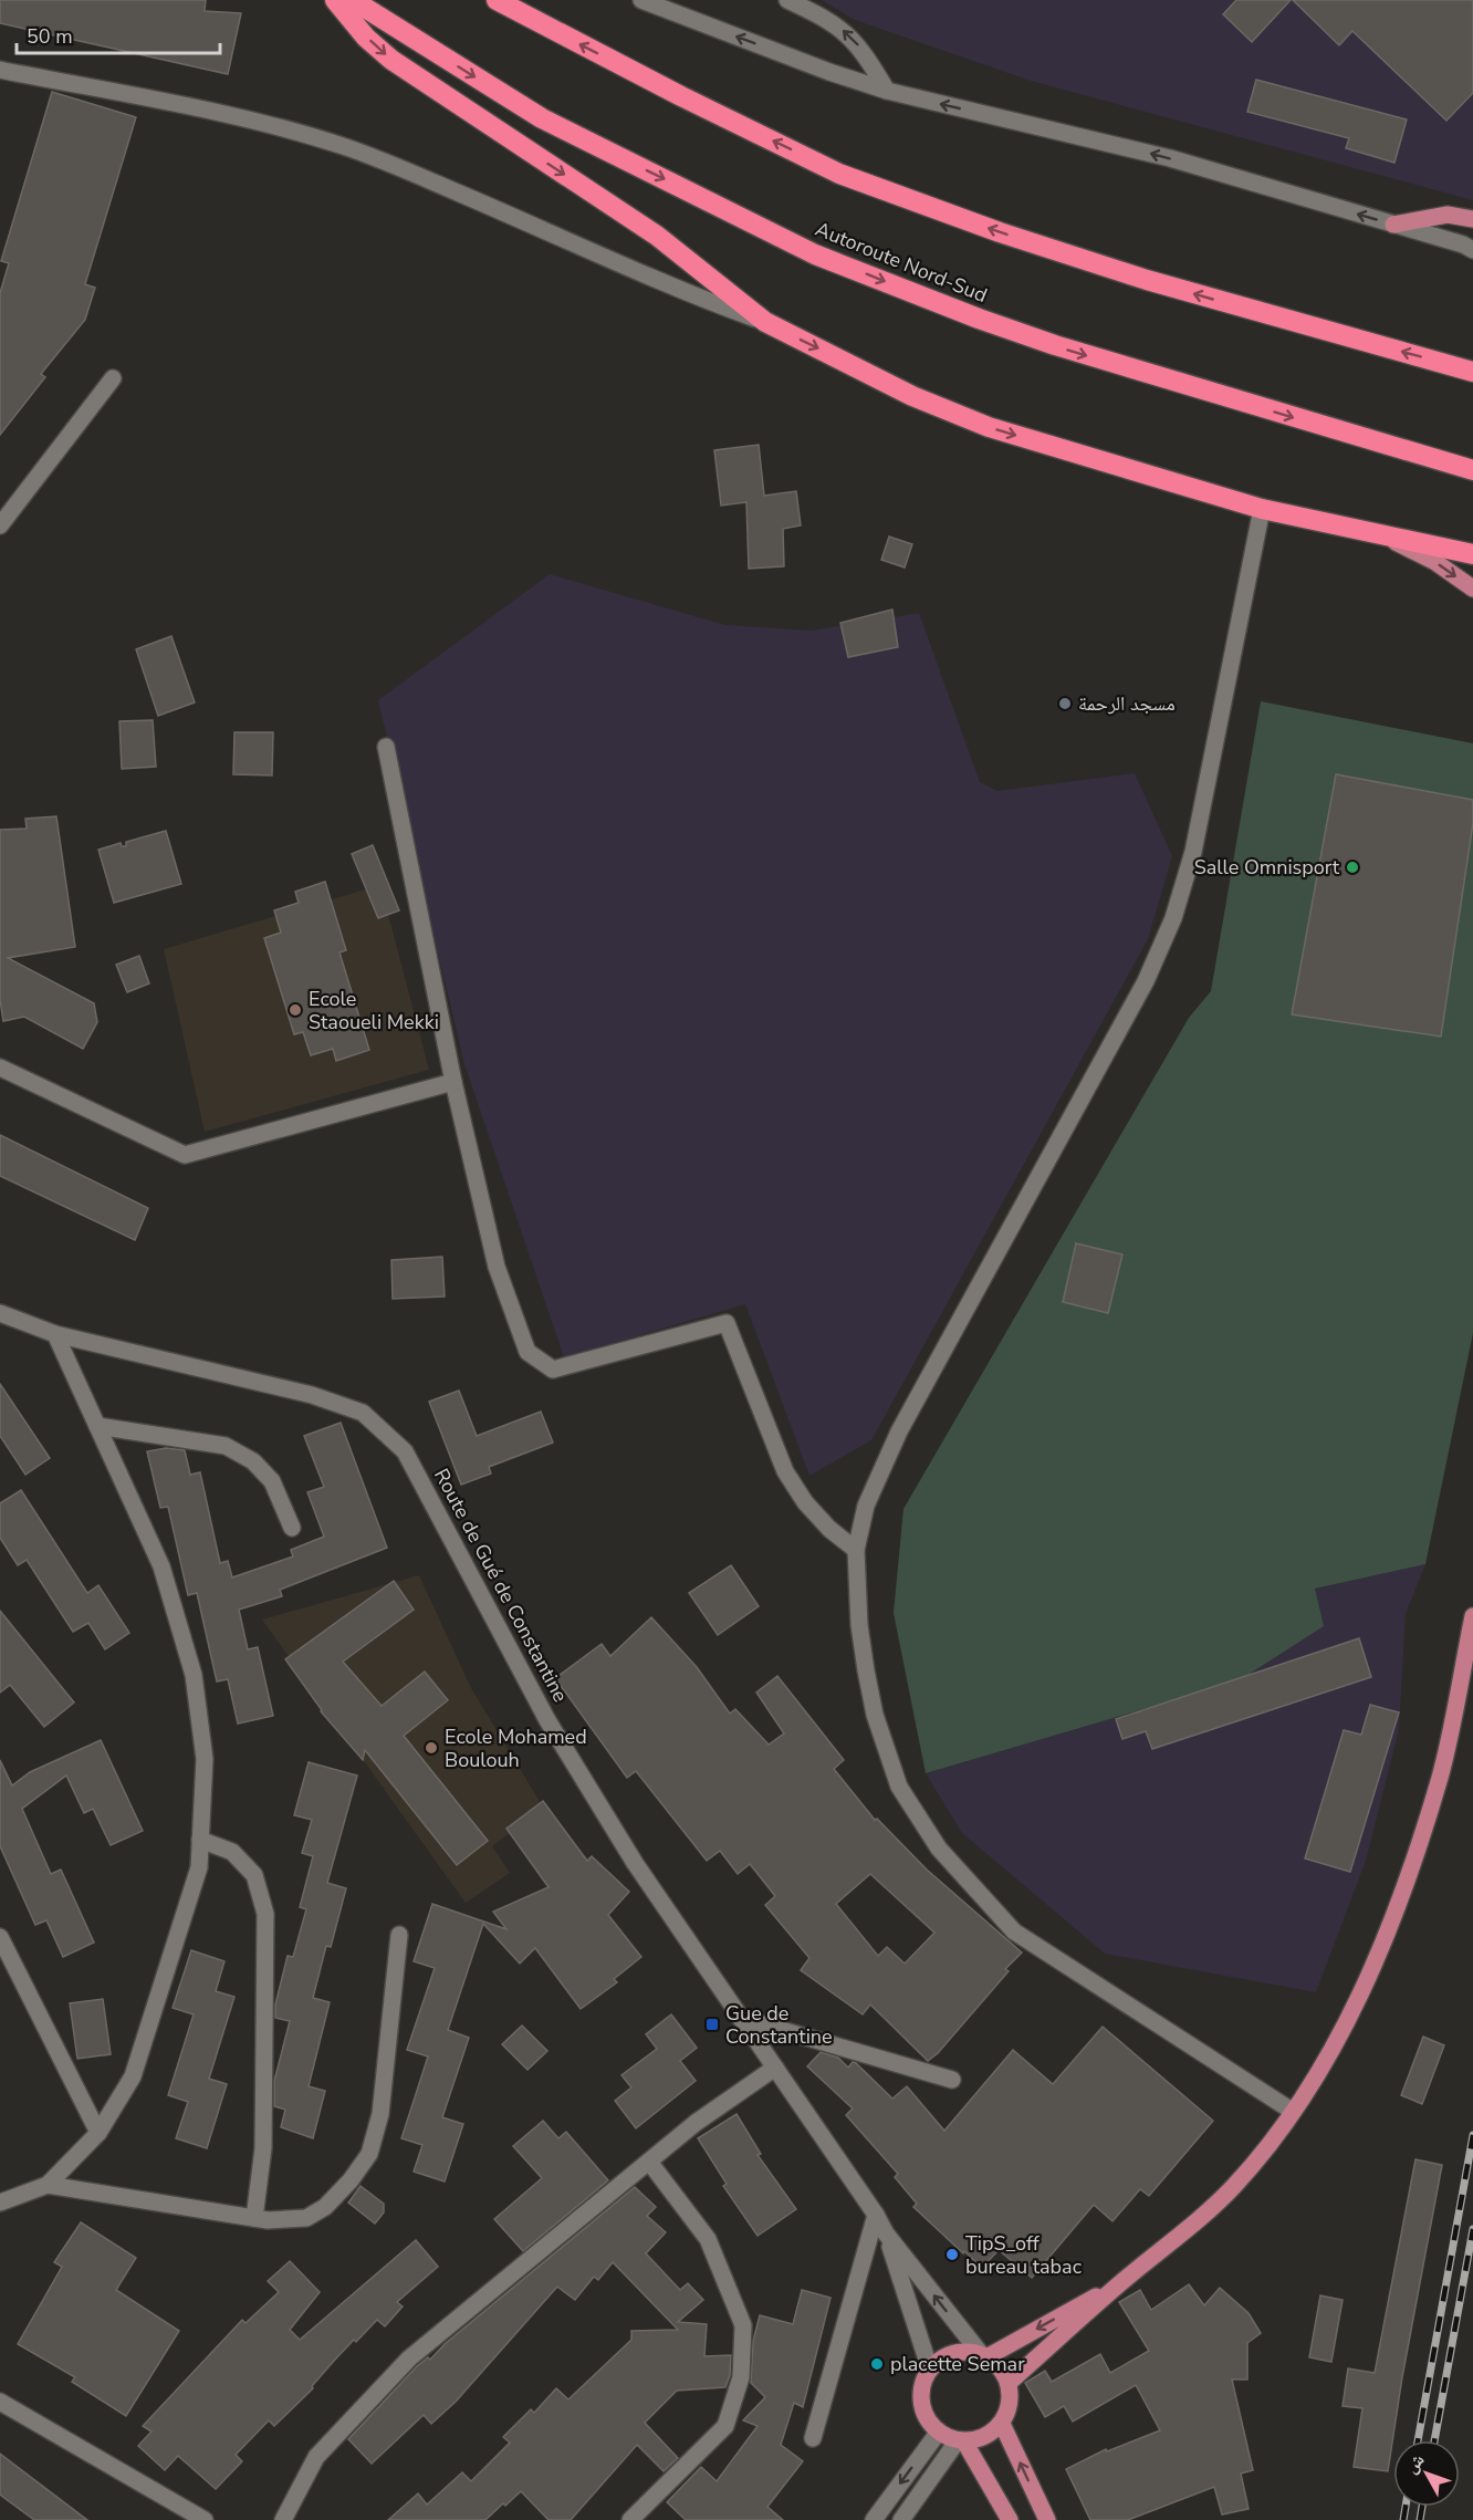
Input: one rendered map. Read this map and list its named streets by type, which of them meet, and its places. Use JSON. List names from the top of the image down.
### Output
{
  "streets": {
    "highway": ["Autoroute Nord-Sud"],
    "street": ["Route de Gué de Constantine"]
  },
  "places": {
    "other": [
      "مسجد الرحمة",
      "Salle Omnisport",
      "Ecole Staoueli Mekki",
      "Ecole Mohamed Boulouh",
      "TipS_off bureau tabac",
      "placette Semar"
    ],
    "transit": ["Gue de Constantine"]
  },
  "scale_bar": "50 m",
  "north": "top left"
}
